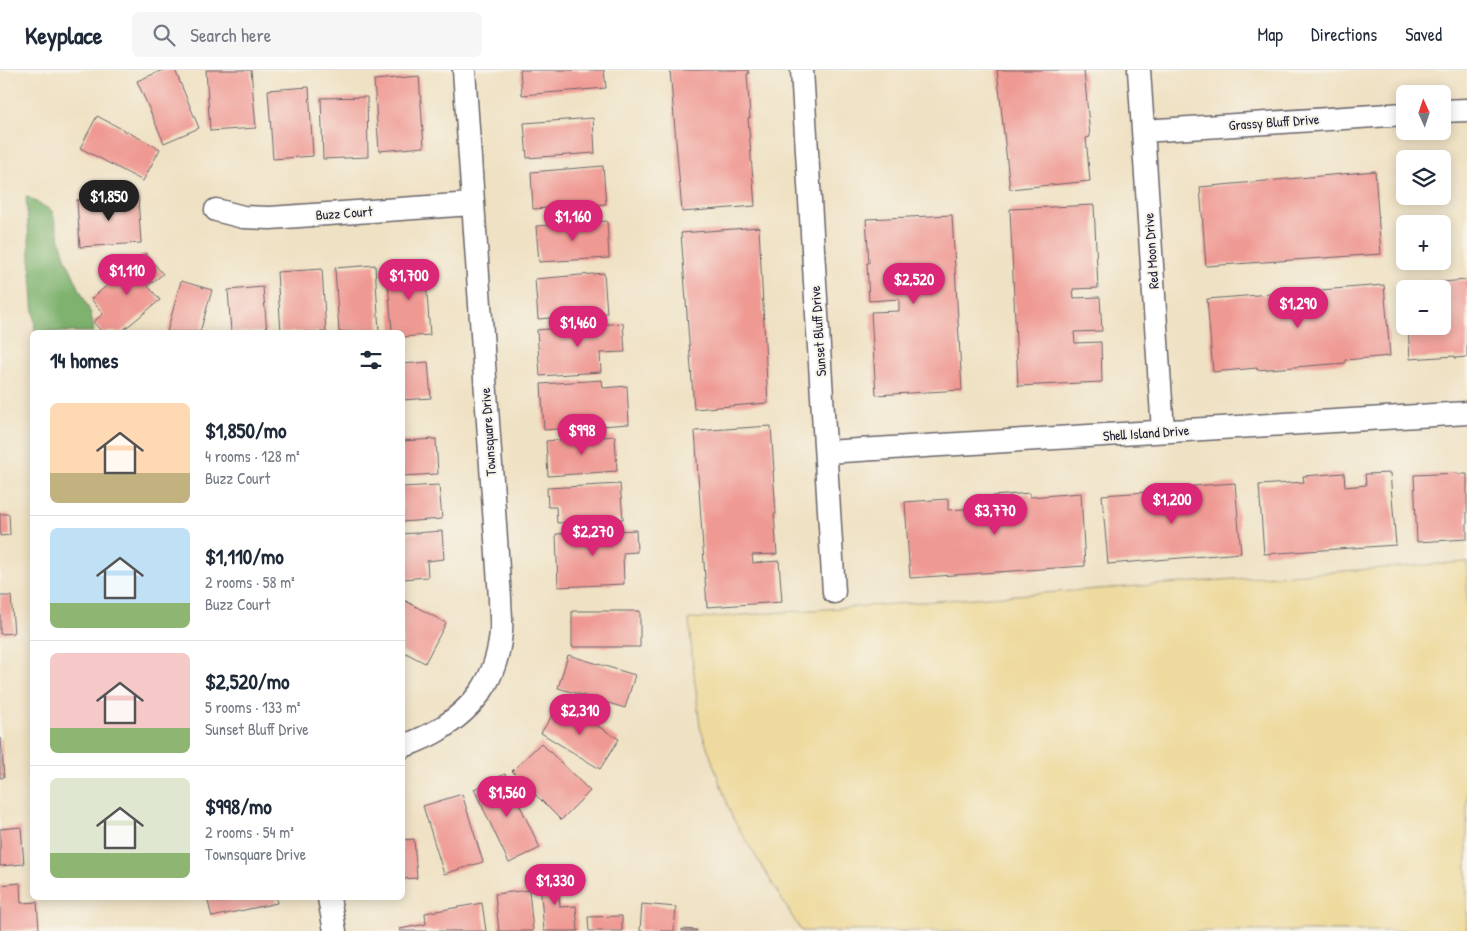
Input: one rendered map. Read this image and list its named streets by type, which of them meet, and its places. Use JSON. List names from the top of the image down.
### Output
{
  "streets": {
    "street": [
      "Grassy Bluff Drive",
      "Buzz Court",
      "Red Moon Drive",
      "Sunset Bluff Drive",
      "Townsquare Drive",
      "Shell Island Drive"
    ]
  },
  "crossings": [
    ["Grassy Bluff Drive", "Red Moon Drive"],
    ["Buzz Court", "Townsquare Drive"],
    ["Red Moon Drive", "Shell Island Drive"],
    ["Sunset Bluff Drive", "Shell Island Drive"]
  ],
  "north": "top",
  "page": {
    "header": "Keyplace",
    "search": "Search here",
    "nav": ["Map", "Directions", "Saved"],
    "map_buttons": ["+", "−"],
    "price": [
      "$1,850",
      "$1,160",
      "$1,110",
      "$1,700",
      "$2,520",
      "$1,290",
      "$1,460",
      "$998",
      "$1,200",
      "$3,770",
      "$2,270",
      "$2,310",
      "$1,560",
      "$1,330"
    ],
    "heading": "14 homes",
    "list": [
      {
        "name": "$1,850/mo",
        "note": "4 rooms · 128 m² · Buzz Court"
      },
      {
        "name": "$1,110/mo",
        "note": "2 rooms · 58 m² · Buzz Court"
      },
      {
        "name": "$2,520/mo",
        "note": "5 rooms · 133 m² · Sunset Bluff Drive"
      },
      {
        "name": "$998/mo",
        "note": "2 rooms · 54 m² · Townsquare Drive"
      }
    ]
  }
}
